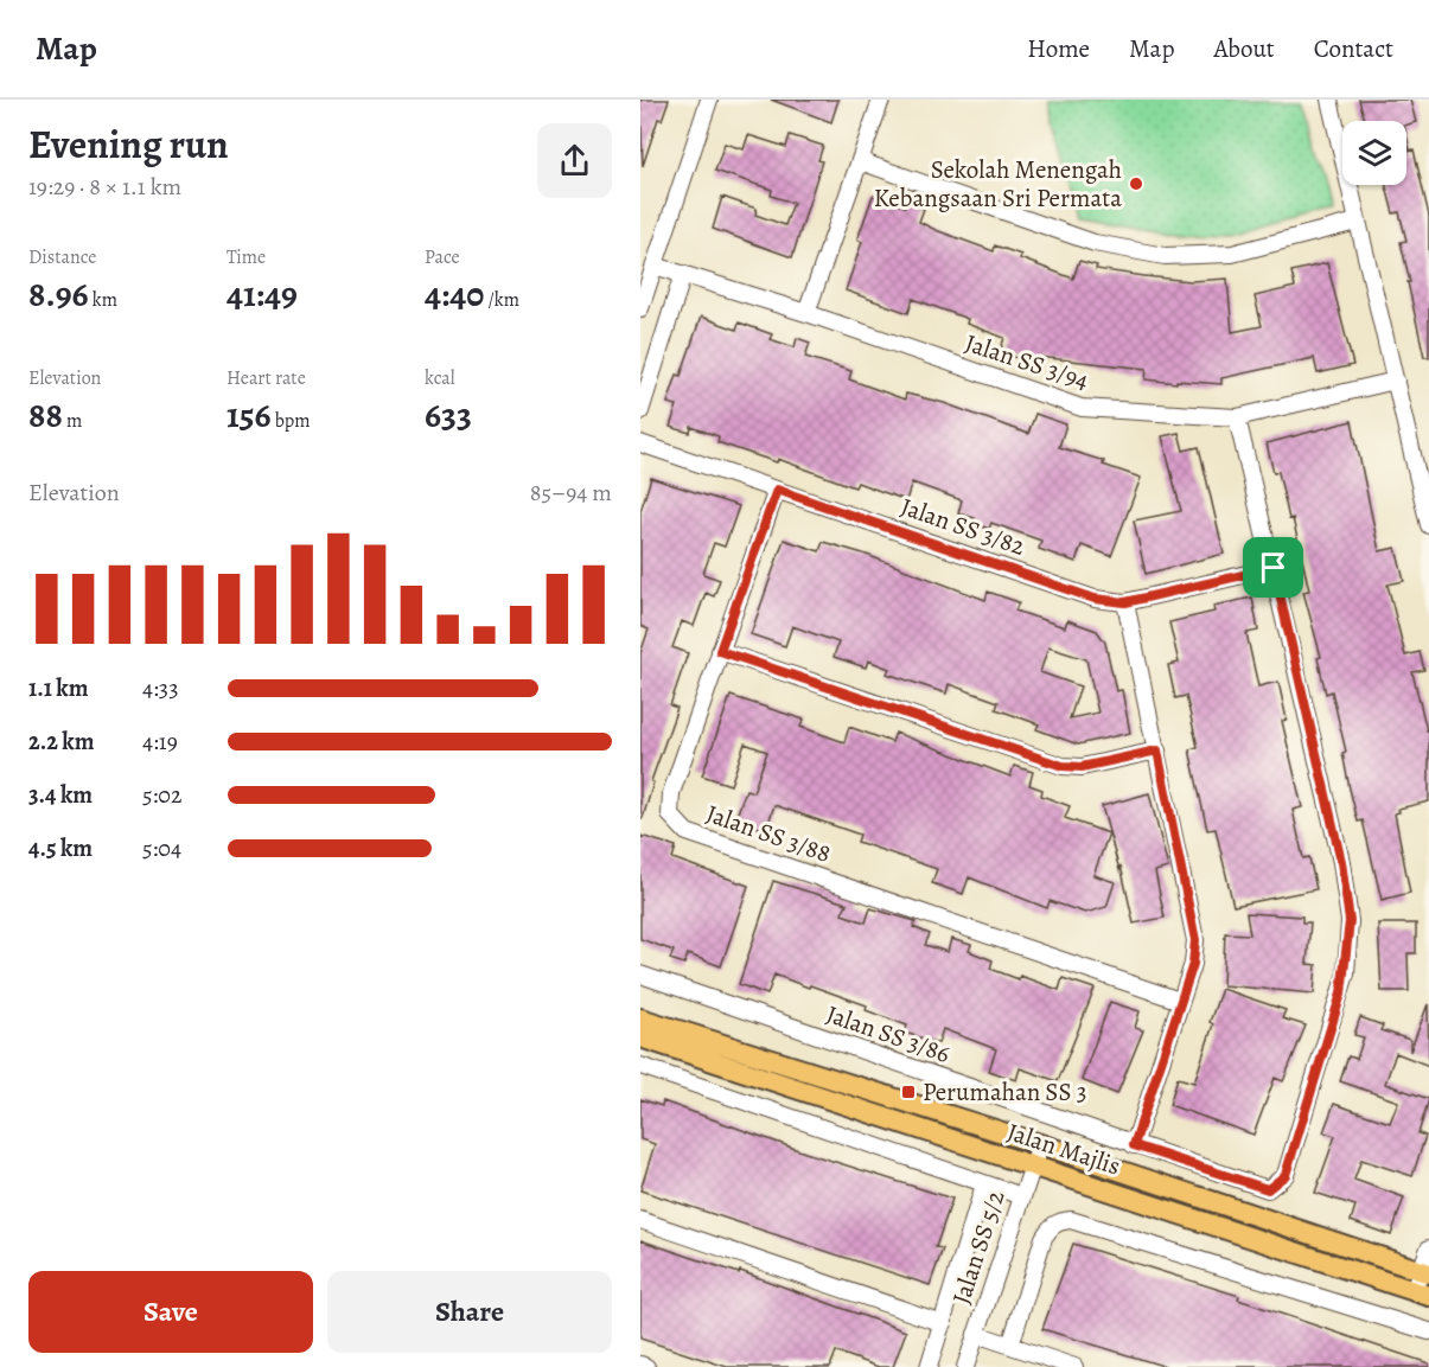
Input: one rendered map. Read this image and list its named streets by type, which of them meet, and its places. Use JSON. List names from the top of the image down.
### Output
{
  "streets": {
    "main road": ["Jalan Majlis"],
    "street": [
      "Jalan SS 3/94",
      "Jalan SS 3/82",
      "Jalan SS 3/88",
      "Jalan SS 3/86",
      "Jalan SS 5/2"
    ]
  },
  "crossings": [
    ["Jalan SS 3/82", "Jalan SS 3/88"],
    ["Jalan SS 3/82", "Jalan SS 3/86"],
    ["Jalan Majlis", "Jalan SS 5/2"]
  ],
  "places": {
    "other": ["Sekolah Menengah Kebangsaan Sri Permata"],
    "transit": ["Perumahan SS 3"]
  },
  "page": {
    "header": "Map",
    "nav": [
      "Home",
      "Map",
      "About",
      "Contact"
    ],
    "heading": ["Evening run", "19:29 · 8 × 1.1 km"],
    "stats": [
      ["Distance", "8.96 km"],
      ["Time", "41:49"],
      ["Pace", "4:40 /km"],
      ["Elevation", "88 m"],
      ["Heart rate", "156 bpm"],
      ["kcal", "633"]
    ],
    "chart": ["Elevation", "85–94 m"],
    "list": [
      {
        "name": "1.1 km",
        "note": "4:33"
      },
      {
        "name": "2.2 km",
        "note": "4:19"
      },
      {
        "name": "3.4 km",
        "note": "5:02"
      },
      {
        "name": "4.5 km",
        "note": "5:04"
      }
    ],
    "buttons": ["Save", "Share"]
  }
}
